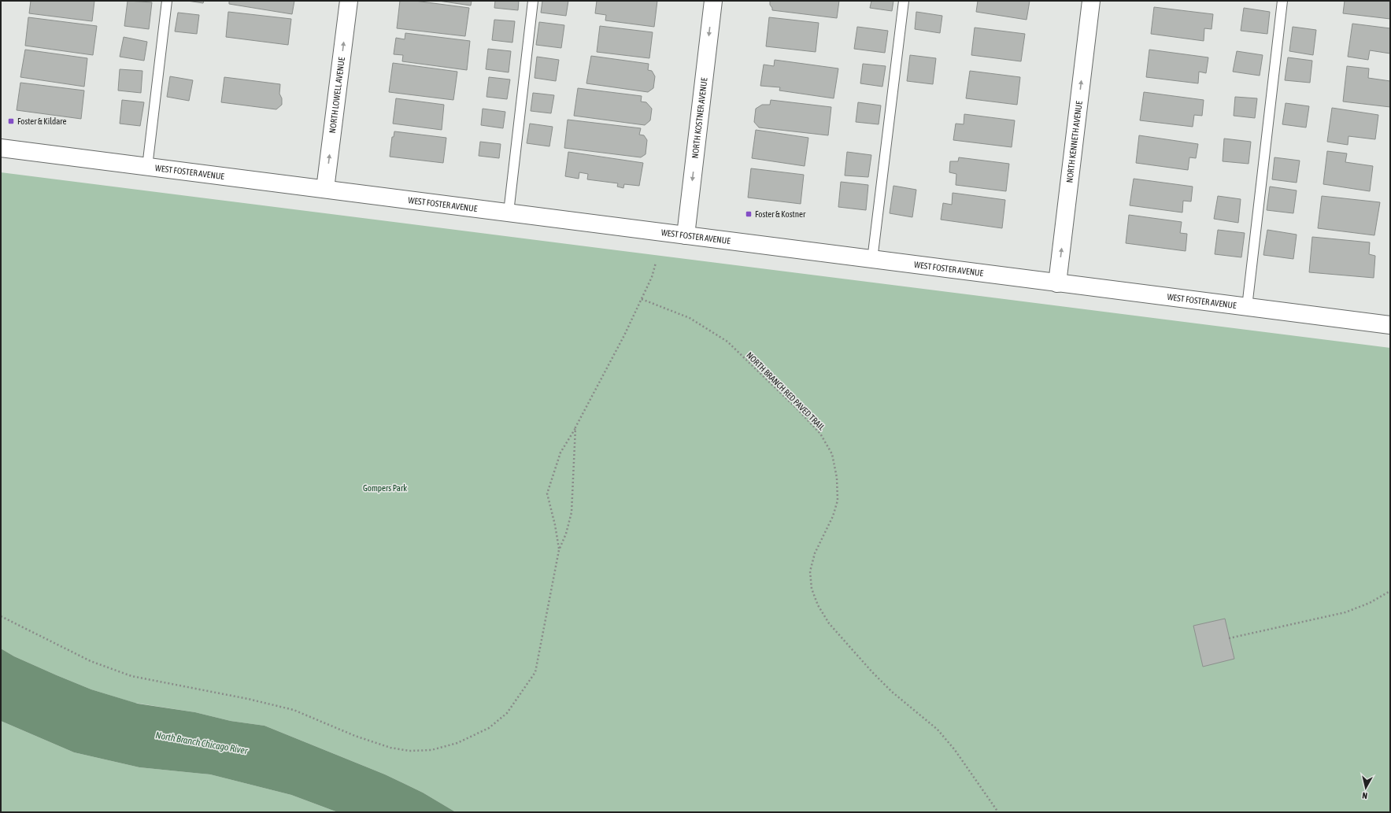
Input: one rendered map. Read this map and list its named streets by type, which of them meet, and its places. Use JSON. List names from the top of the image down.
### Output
{
  "streets": {
    "main road": [
      "NORTH LOWELL AVENUE",
      "NORTH KOSTNER AVENUE",
      "NORTH KENNETH AVENUE",
      "WEST FOSTER AVENUE"
    ],
    "path": ["NORTH BRANCH RED PAVED TRAIL"]
  },
  "crossings": [
    ["NORTH LOWELL AVENUE", "WEST FOSTER AVENUE"],
    ["NORTH KOSTNER AVENUE", "WEST FOSTER AVENUE"],
    ["NORTH KENNETH AVENUE", "WEST FOSTER AVENUE"]
  ],
  "one_way": ["NORTH LOWELL AVENUE", "NORTH KOSTNER AVENUE", "NORTH KENNETH AVENUE"],
  "water": ["North Branch Chicago River"],
  "parks": ["Gompers Park"],
  "places": {
    "transit": ["Foster & Kildare", "Foster & Kostner"]
  },
  "north": "bottom"
}
